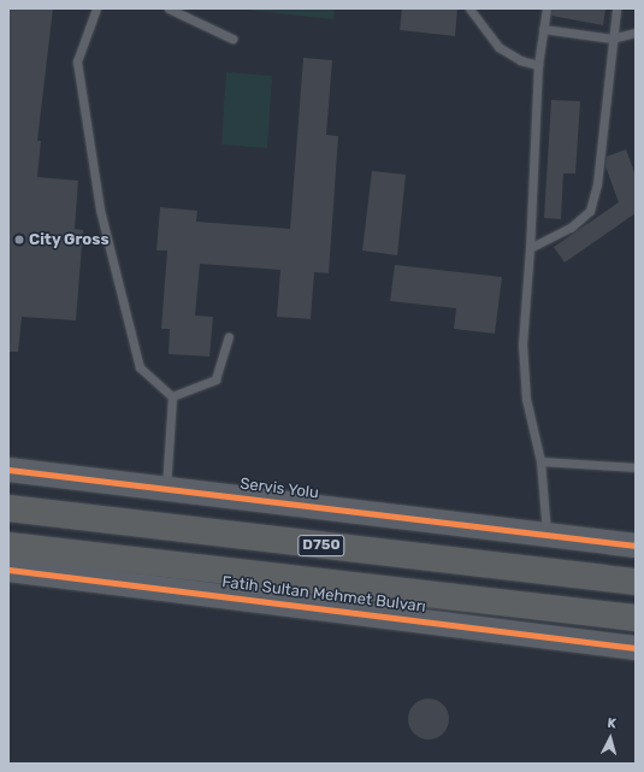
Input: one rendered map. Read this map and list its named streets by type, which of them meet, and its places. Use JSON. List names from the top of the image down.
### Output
{
  "streets": {
    "highway": ["D750", "Fatih Sultan Mehmet Bulvarı"],
    "street": ["Servis Yolu"]
  },
  "places": ["City Gross"],
  "north": "top"
}
